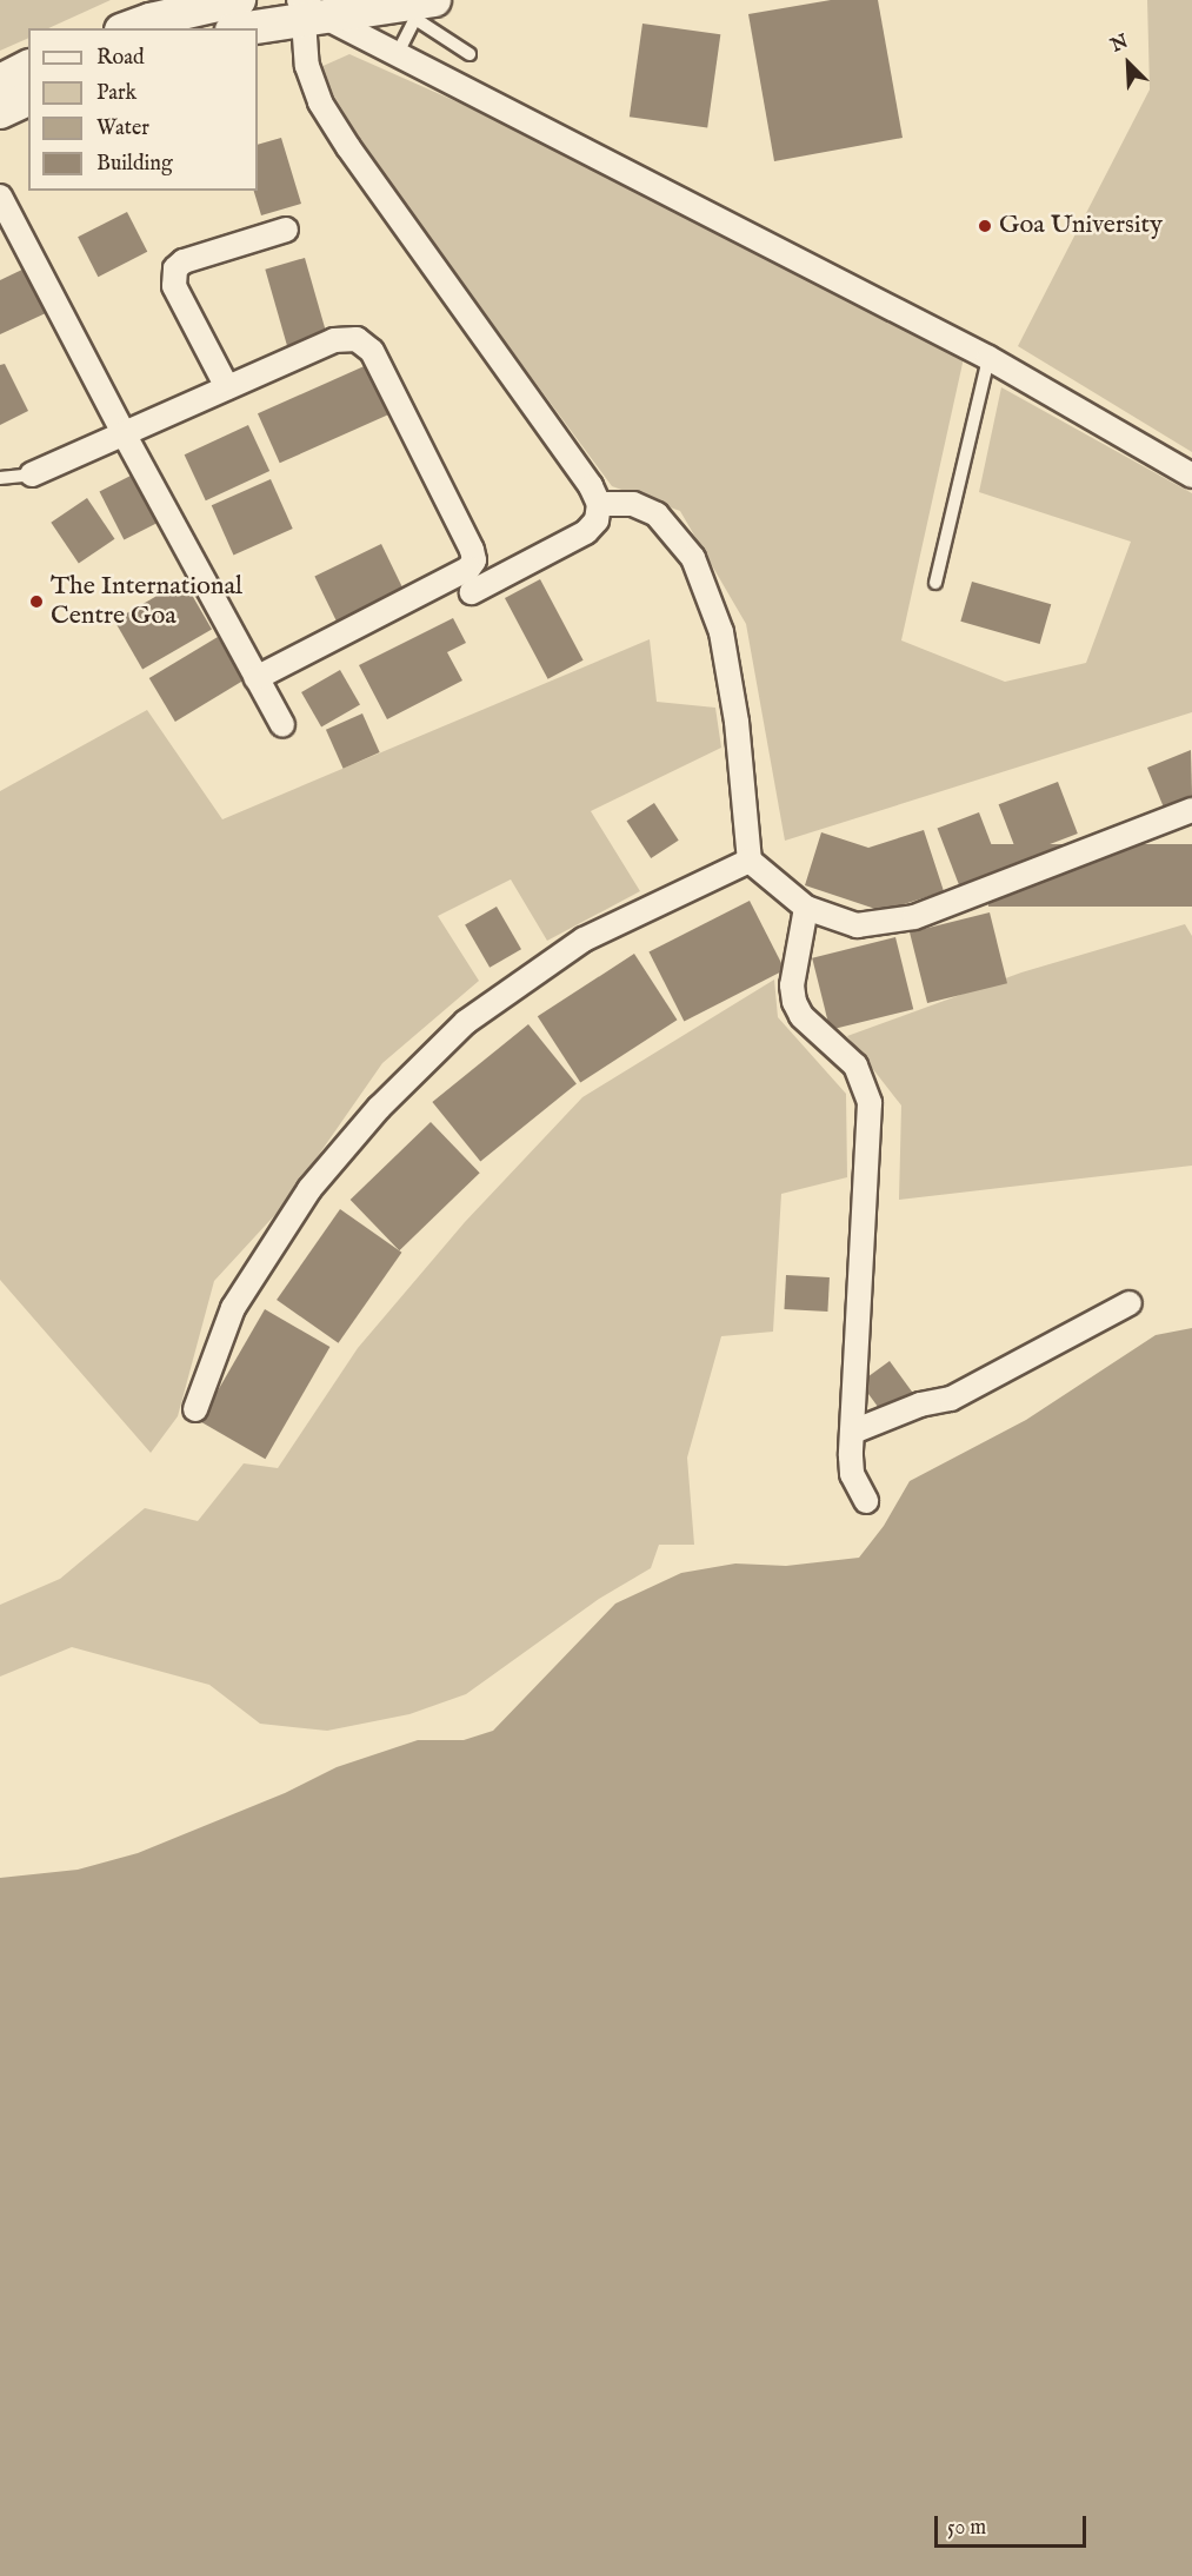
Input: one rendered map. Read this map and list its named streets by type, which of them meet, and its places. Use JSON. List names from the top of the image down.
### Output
{
  "places": ["Goa University", "The International Centre Goa"],
  "legend": [
    "Road",
    "Park",
    "Water",
    "Building"
  ],
  "scale_bar": "50 m",
  "north": "top left"
}
